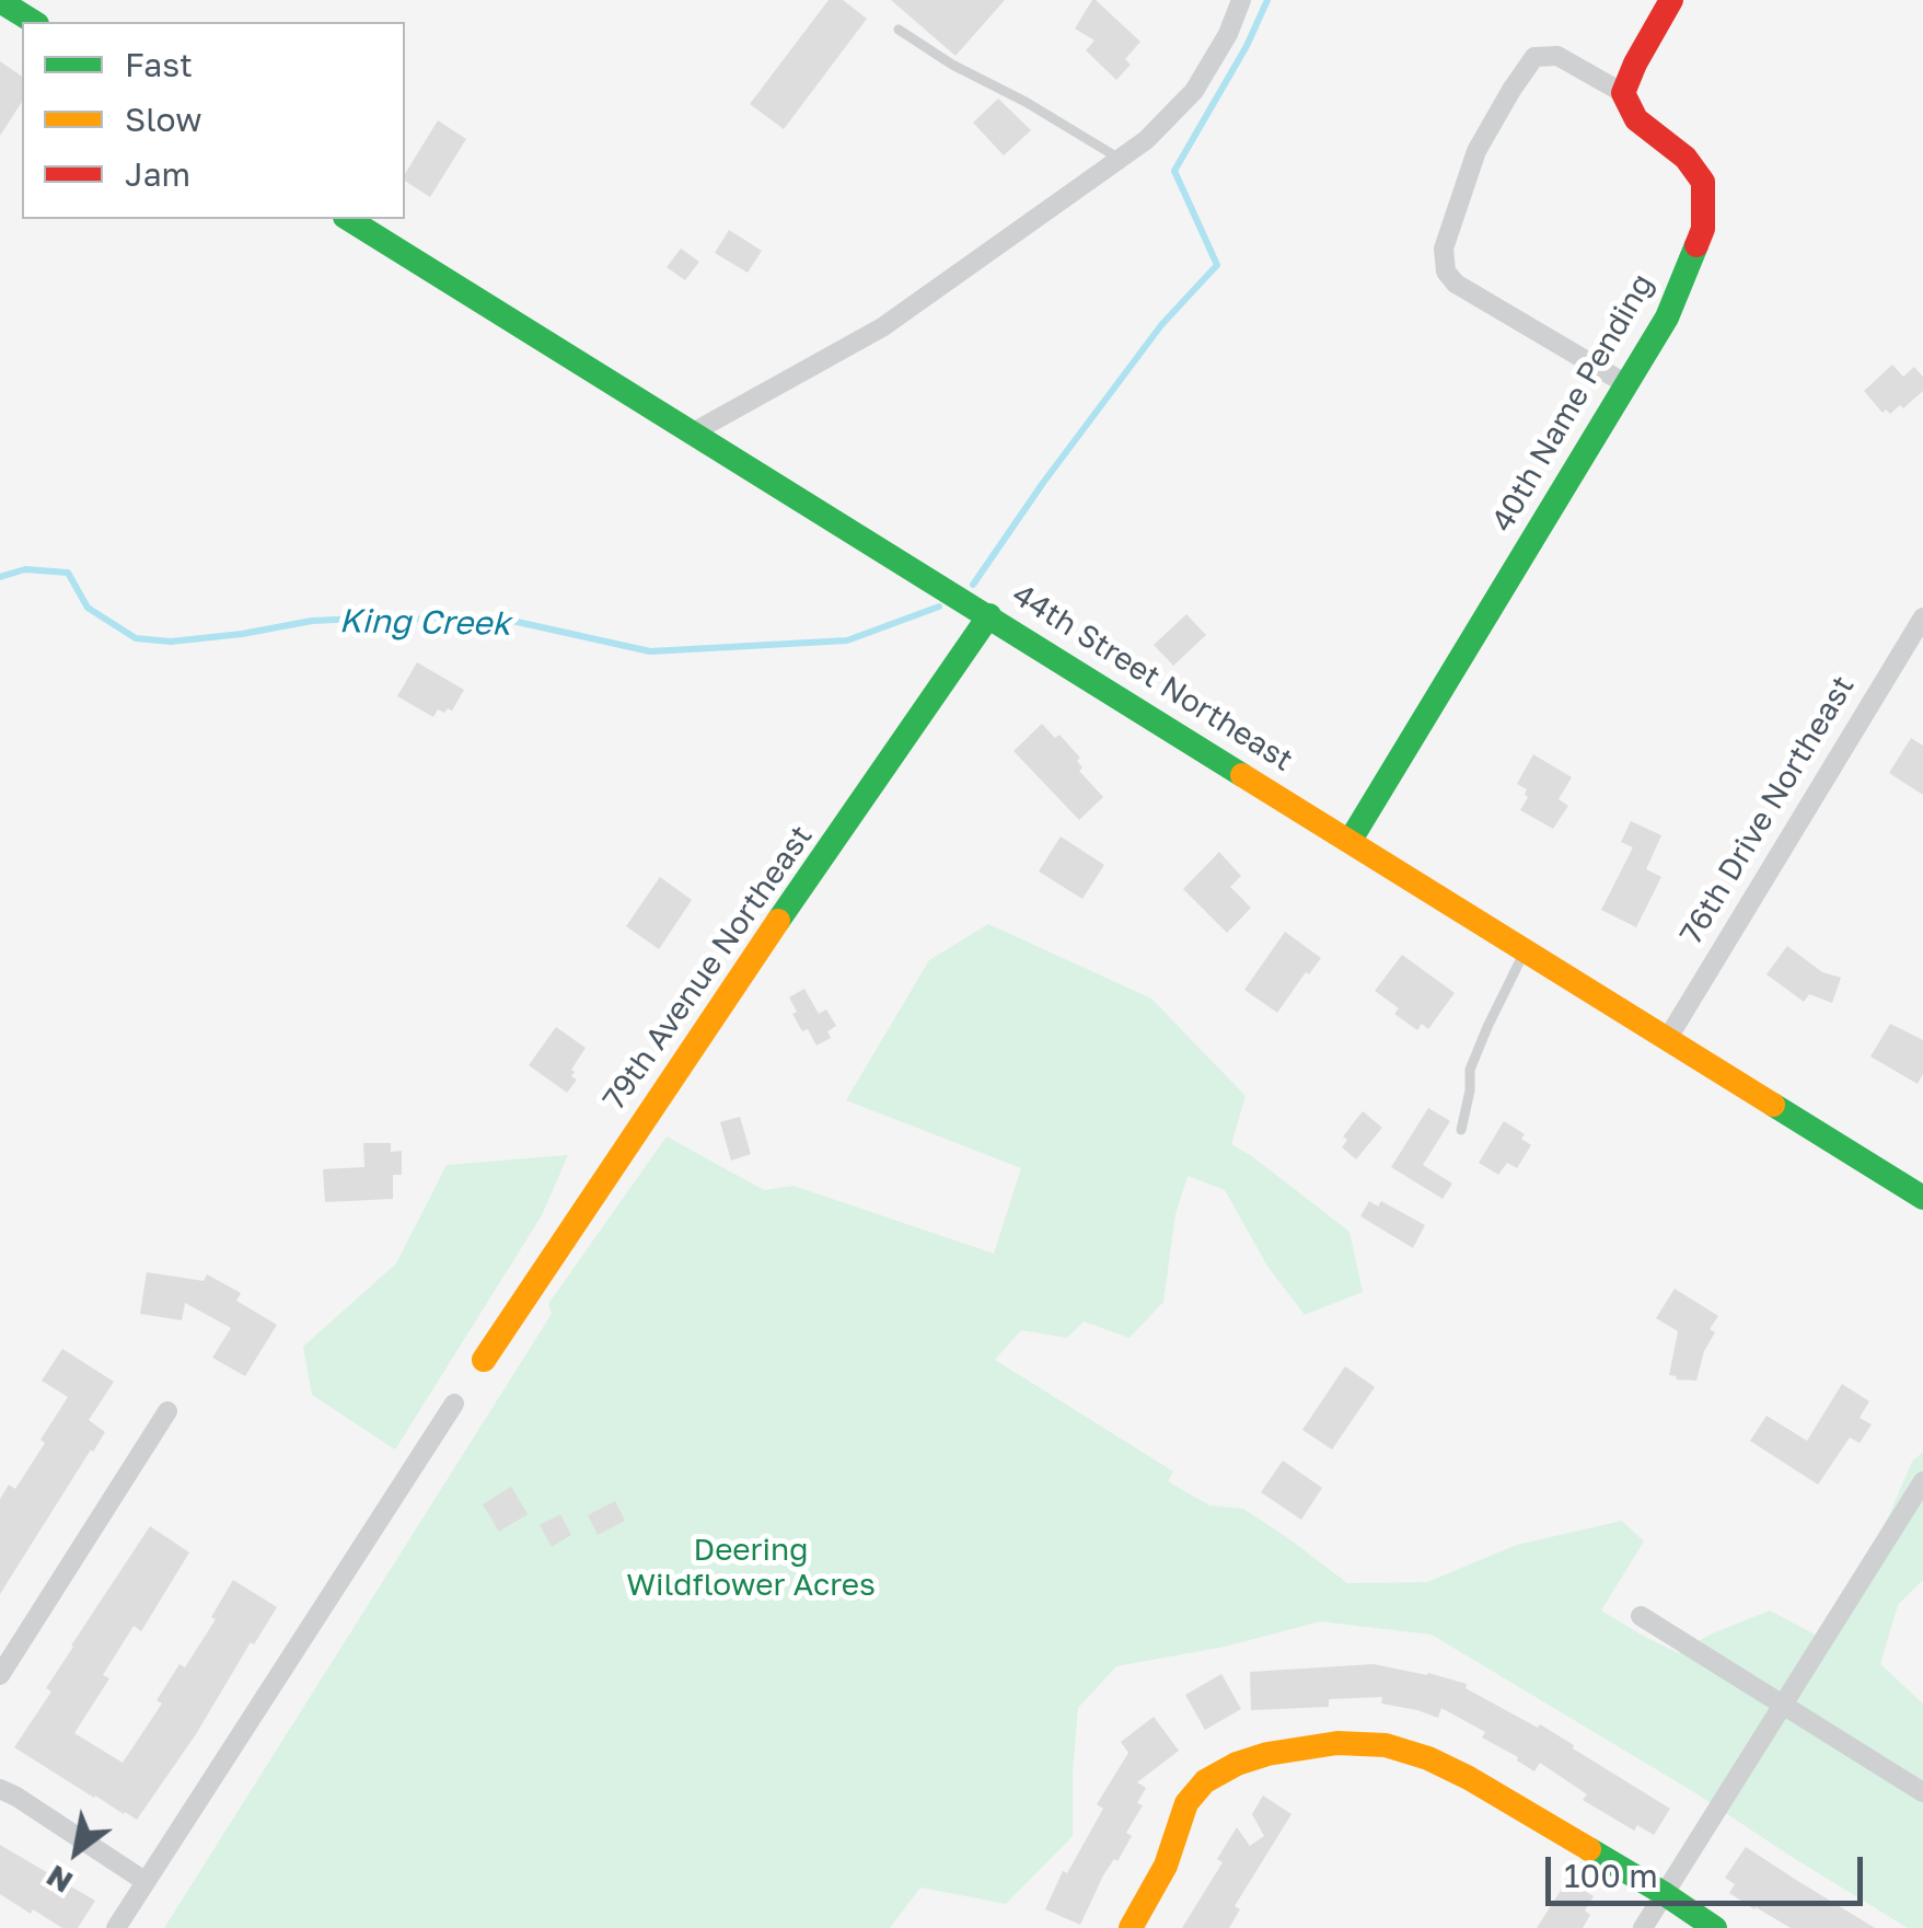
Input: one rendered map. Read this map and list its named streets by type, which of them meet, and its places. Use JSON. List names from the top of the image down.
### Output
{
  "streets": {
    "street": [
      "40th Name Pending",
      "44th Street Northeast",
      "76th Drive Northeast",
      "79th Avenue Northeast"
    ]
  },
  "crossings": [
    ["40th Name Pending", "44th Street Northeast"],
    ["44th Street Northeast", "76th Drive Northeast"],
    ["44th Street Northeast", "79th Avenue Northeast"]
  ],
  "water": ["King Creek"],
  "parks": ["Deering Wildflower Acres"],
  "legend": ["Fast", "Slow", "Jam"],
  "scale_bar": "100 m",
  "north": "bottom left"
}
